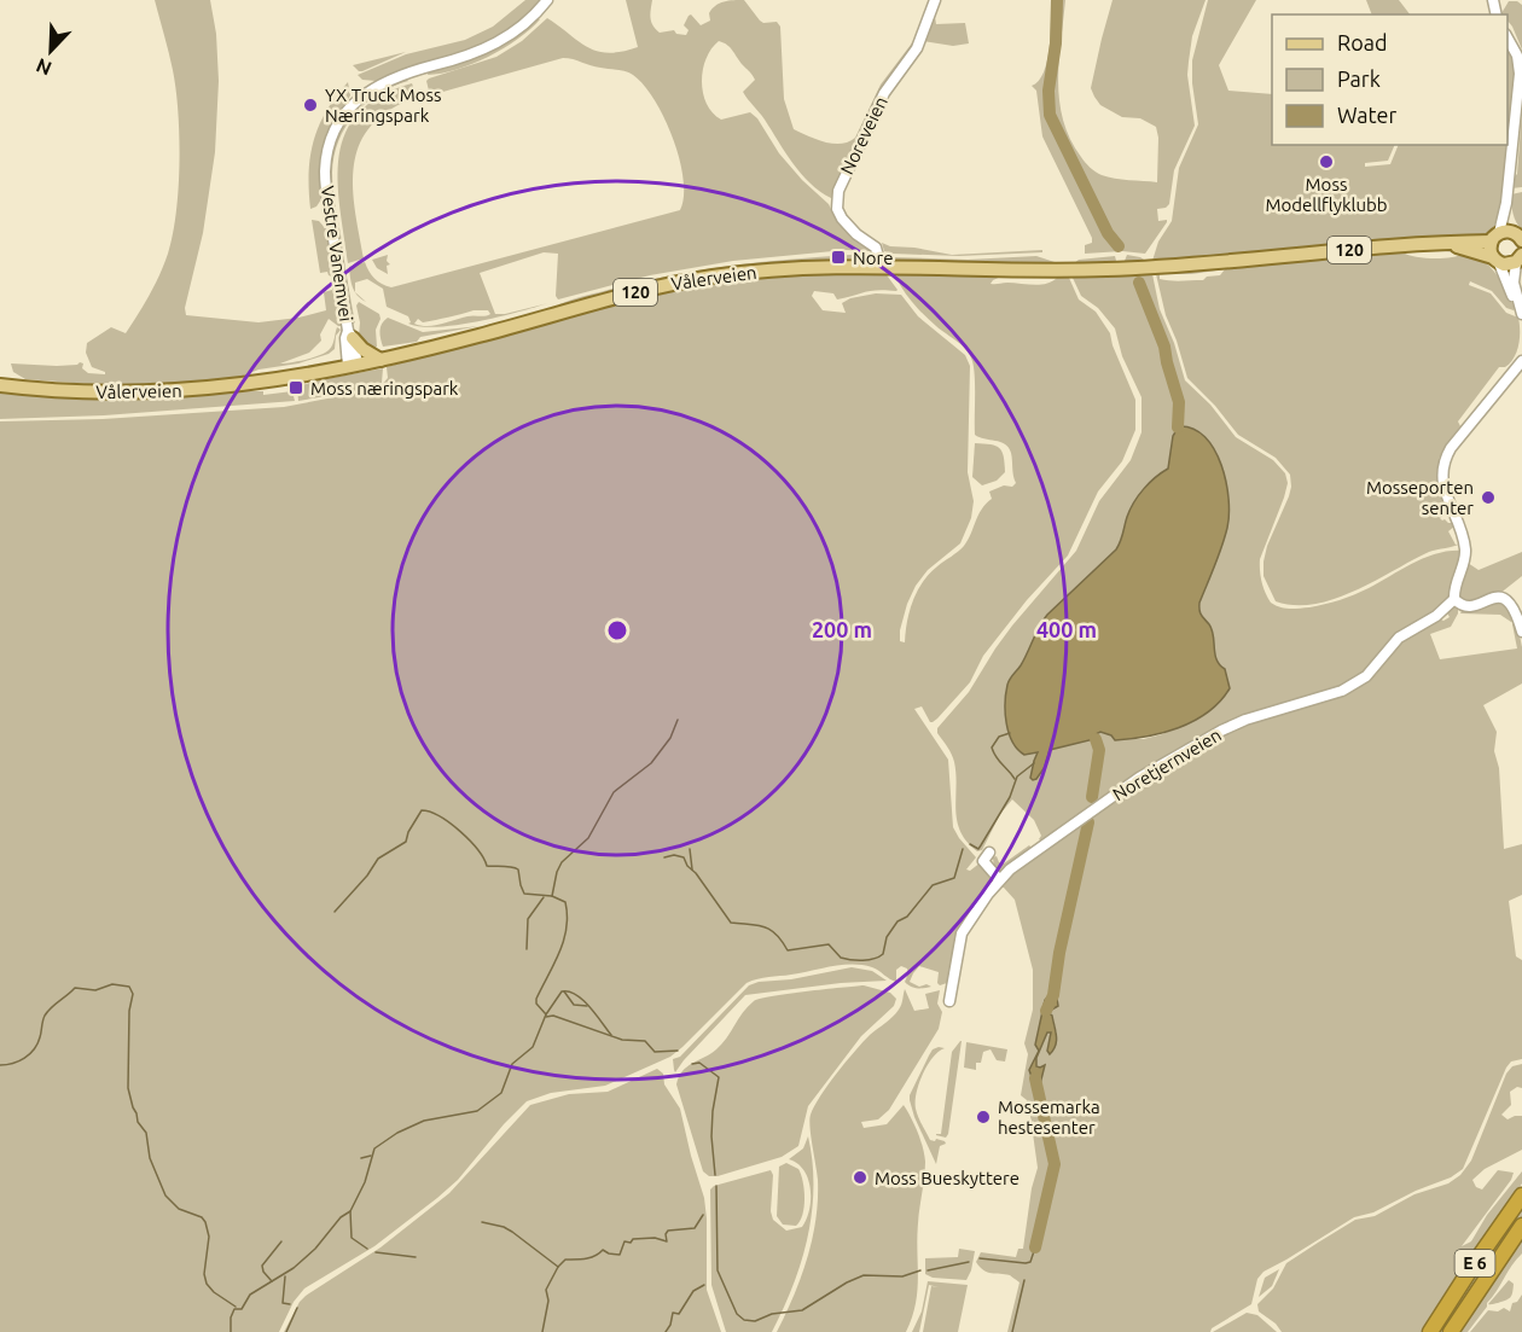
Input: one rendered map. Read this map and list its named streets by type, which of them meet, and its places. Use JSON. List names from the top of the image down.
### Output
{
  "streets": {
    "highway": ["E 6"],
    "main road": ["120", "Vålerveien"],
    "street": ["Noreveien", "Vestre Vanemvei", "Noretjernveien"]
  },
  "crossings": [
    ["Noreveien", "Vålerveien"],
    ["120", "Vålerveien"],
    ["Vestre Vanemvei", "Vålerveien"]
  ],
  "places": {
    "other": [
      "YX Truck Moss Næringspark",
      "Moss Modellflyklubb",
      "Mosseporten senter",
      "Mossemarka hestesenter",
      "Moss Bueskyttere"
    ],
    "transit": ["Nore", "Moss næringspark"]
  },
  "legend": ["Road", "Park", "Water"],
  "north": "bottom left",
  "rings": ["200 m", "400 m"]
}
